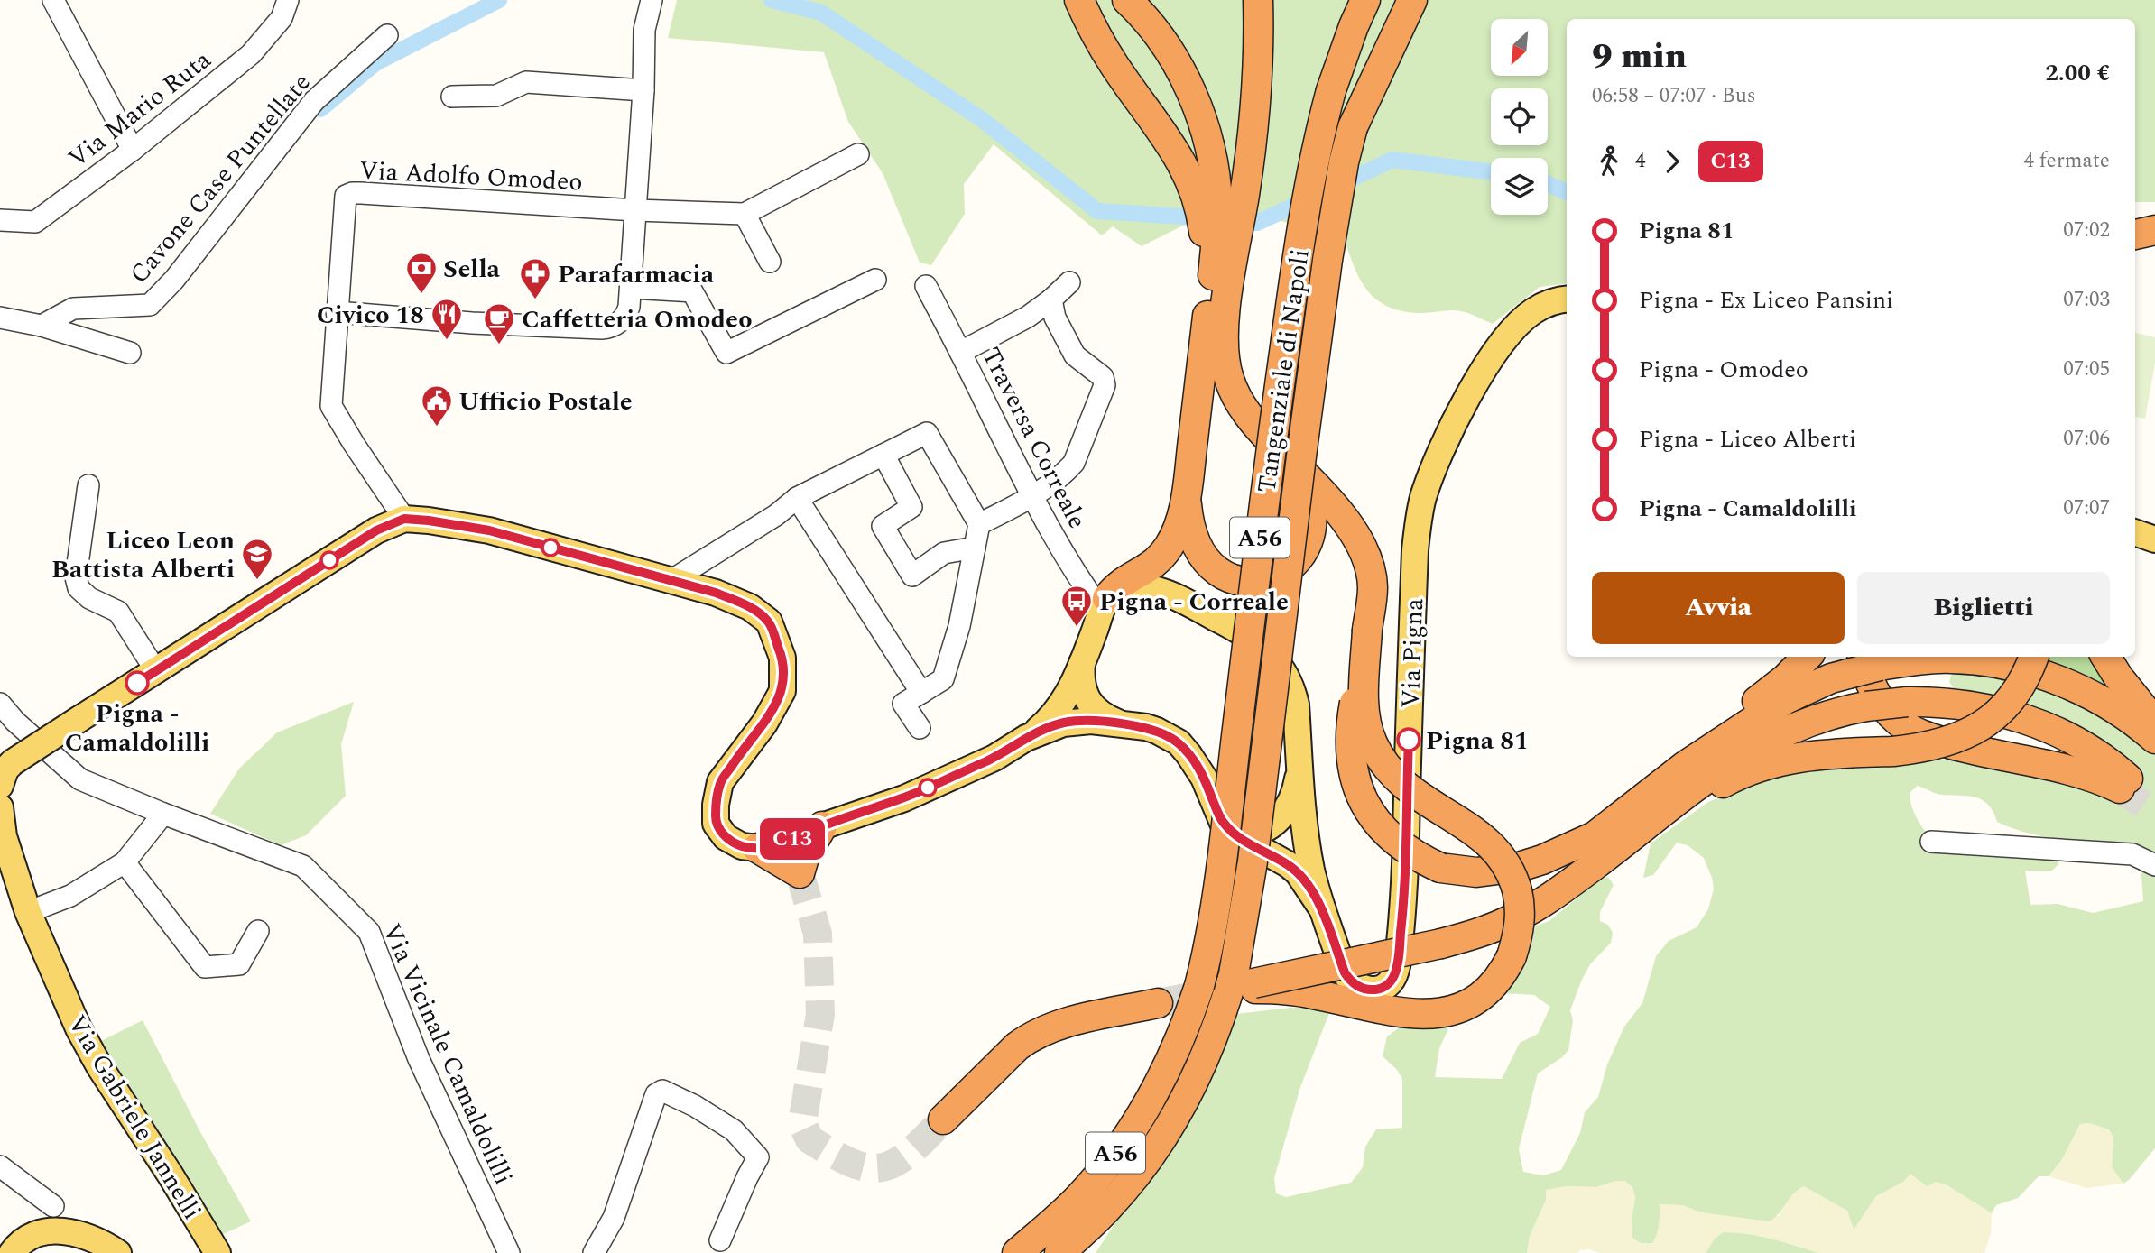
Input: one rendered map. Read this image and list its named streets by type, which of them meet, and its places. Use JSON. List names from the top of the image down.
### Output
{
  "streets": {
    "highway": ["Tangenziale di Napoli", "A56"],
    "main road": ["Via Pigna", "Via Gabriele Jannelli"],
    "street": [
      "Via Mario Ruta",
      "Via Adolfo Omodeo",
      "Cavone Case Puntellate",
      "Traversa Correale",
      "Via Vicinale Camaldolilli"
    ]
  },
  "crossings": [
    ["Traversa Correale", "Via Pigna"]
  ],
  "places": {
    "bank": ["Sella"],
    "pharmacy": ["Parafarmacia"],
    "restaurant": ["Civico 18"],
    "cafe": ["Caffetteria Omodeo"],
    "public building": ["Ufficio Postale"],
    "school or university": ["Liceo Leon Battista Alberti"],
    "bus stop": ["Pigna - Correale"],
    "other": ["Pigna - Camaldolilli", "Pigna 81"]
  },
  "lines": ["bus line C13"],
  "north": "bottom left",
  "page": {
    "on_map": "C13",
    "heading": ["9 min", "06:58 – 07:07 · Bus", "2.00 €"],
    "legs": ["4", "C13", "4 fermate"],
    "list": [
      {
        "name": "Pigna 81",
        "value": "07:02"
      },
      {
        "name": "Pigna - Ex Liceo Pansini",
        "value": "07:03"
      },
      {
        "name": "Pigna - Omodeo",
        "value": "07:05"
      },
      {
        "name": "Pigna - Liceo Alberti",
        "value": "07:06"
      },
      {
        "name": "Pigna - Camaldolilli",
        "value": "07:07"
      }
    ],
    "buttons": ["Avvia", "Biglietti"]
  }
}
